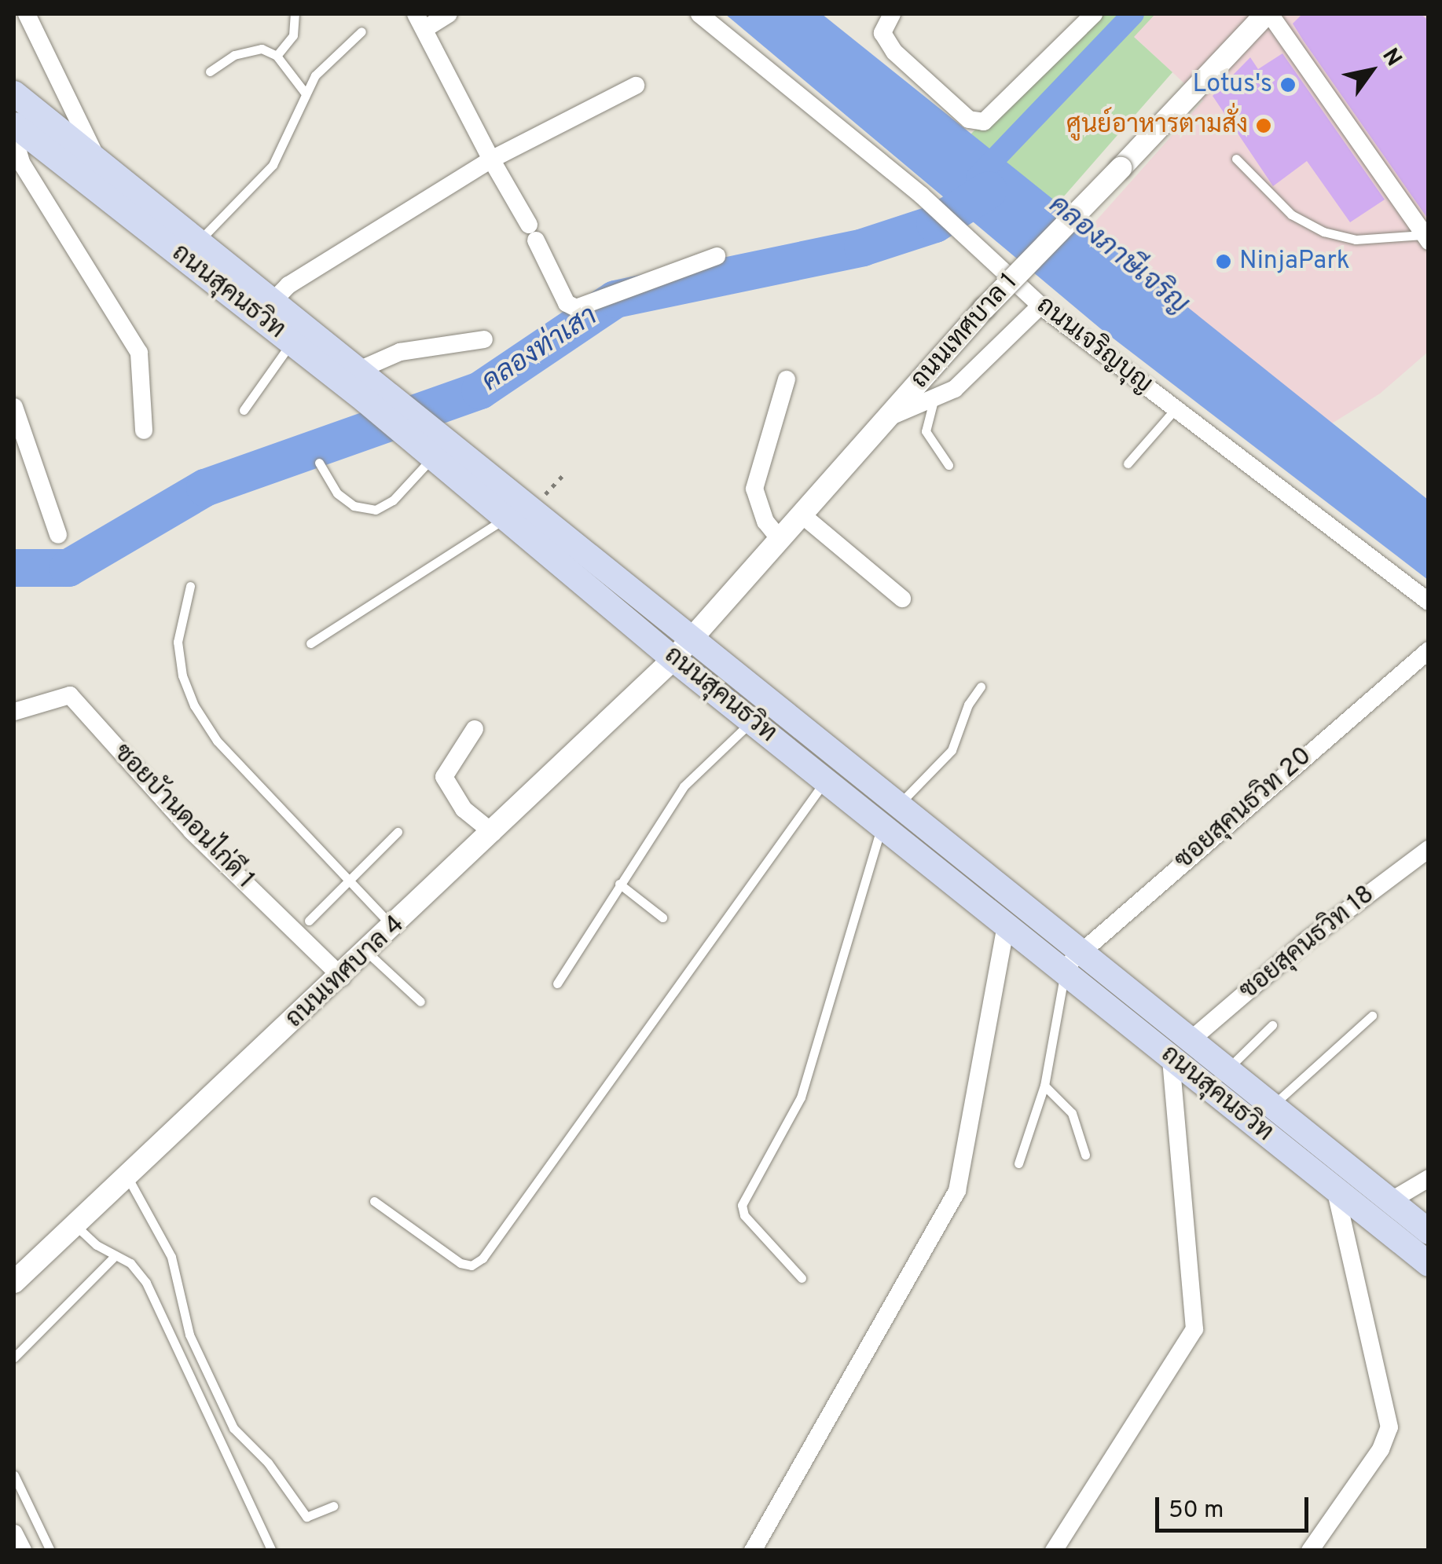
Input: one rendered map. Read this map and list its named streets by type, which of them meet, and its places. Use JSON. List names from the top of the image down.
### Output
{
  "streets": {
    "main road": ["ถนนสุคนธวิท"],
    "street": [
      "ถนนเทศบาล 1",
      "ถนนเจริญบุญ",
      "ซอยสุคนธวิท 20",
      "ซอยบัานดอนไก่ดี 1",
      "ซอยสุคนธวิท 18",
      "ถนนเทศบาล 4"
    ]
  },
  "crossings": [
    ["ถนนสุคนธวิท", "ถนนเทศบาล 1"],
    ["ถนนสุคนธวิท", "ซอยสุคนธวิท 20"],
    ["ถนนสุคนธวิท", "ซอยสุคนธวิท 18"],
    ["ถนนสุคนธวิท", "ถนนเทศบาล 4"],
    ["ถนนเทศบาล 1", "ถนนเทศบาล 4"],
    ["ซอยบัานดอนไก่ดี 1", "ถนนเทศบาล 4"]
  ],
  "water": ["คลองภาษีเจริญ", "คลองท่าเสา"],
  "places": ["Lotus's", "ศูนย์อาหารตามสั่ง", "NinjaPark"],
  "scale_bar": "50 m",
  "north": "top right"
}
